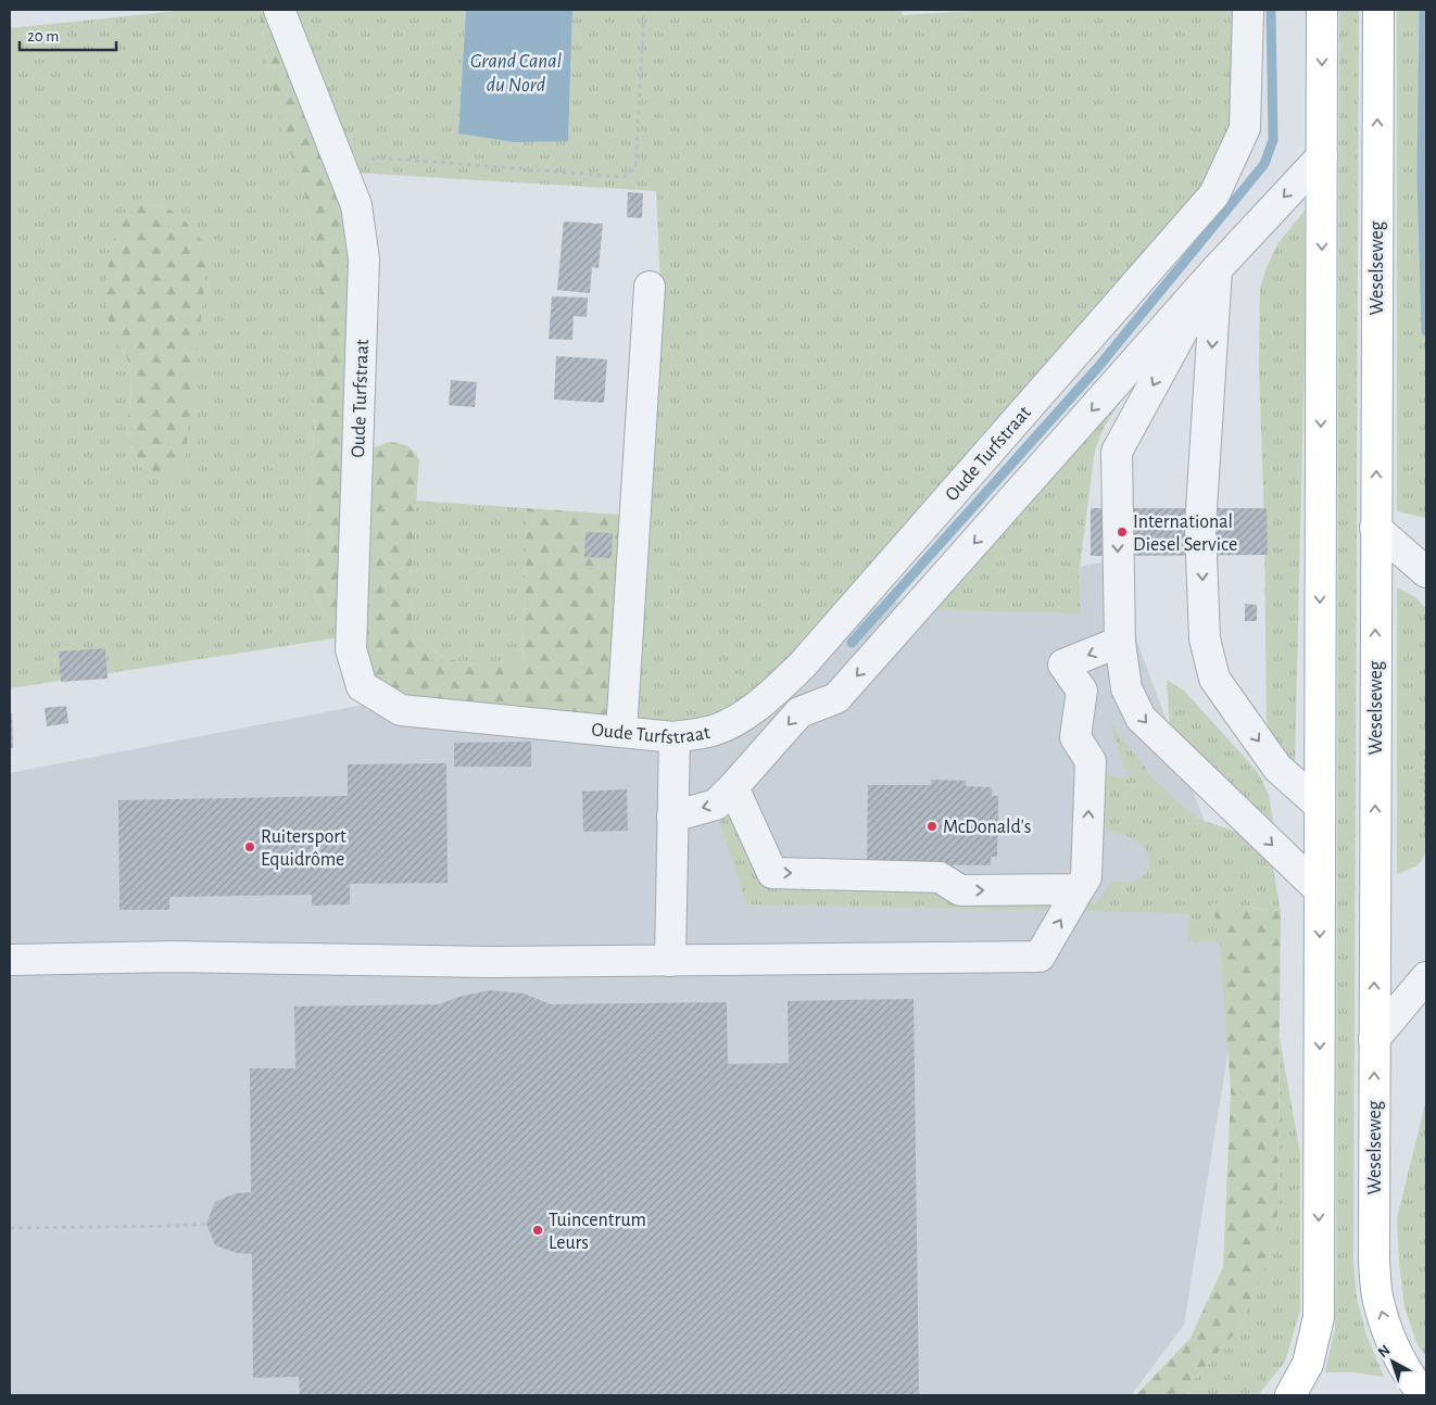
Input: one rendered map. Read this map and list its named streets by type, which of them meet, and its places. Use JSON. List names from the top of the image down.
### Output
{
  "streets": {
    "main road": ["Weselseweg"],
    "street": ["Oude Turfstraat"]
  },
  "water": ["Grand Canal du Nord"],
  "places": [
    "International Diesel Service",
    "McDonald's",
    "Ruitersport Equidrôme",
    "Tuincentrum Leurs"
  ],
  "scale_bar": "20 m",
  "north": "top left"
}
